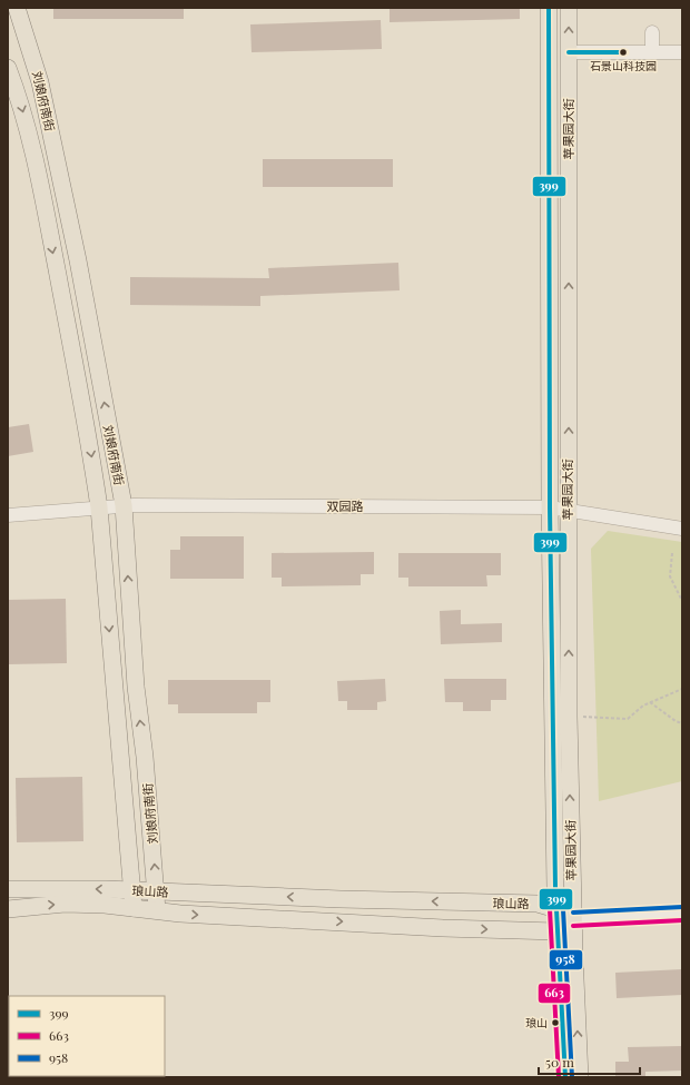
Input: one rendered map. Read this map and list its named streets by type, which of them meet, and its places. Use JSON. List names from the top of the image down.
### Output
{
  "streets": {
    "main road": ["刘娘府南街", "苹果园大街", "琅山路"],
    "street": ["双园路"]
  },
  "crossings": [
    ["刘娘府南街", "双园路"],
    ["刘娘府南街", "琅山路"],
    ["苹果园大街", "双园路"],
    ["苹果园大街", "琅山路"]
  ],
  "places": ["石景山科技园", "琅山"],
  "lines": ["transit line 399", "transit line 958", "transit line 663"],
  "legend": ["399", "663", "958"],
  "scale_bar": "50 m"
}
